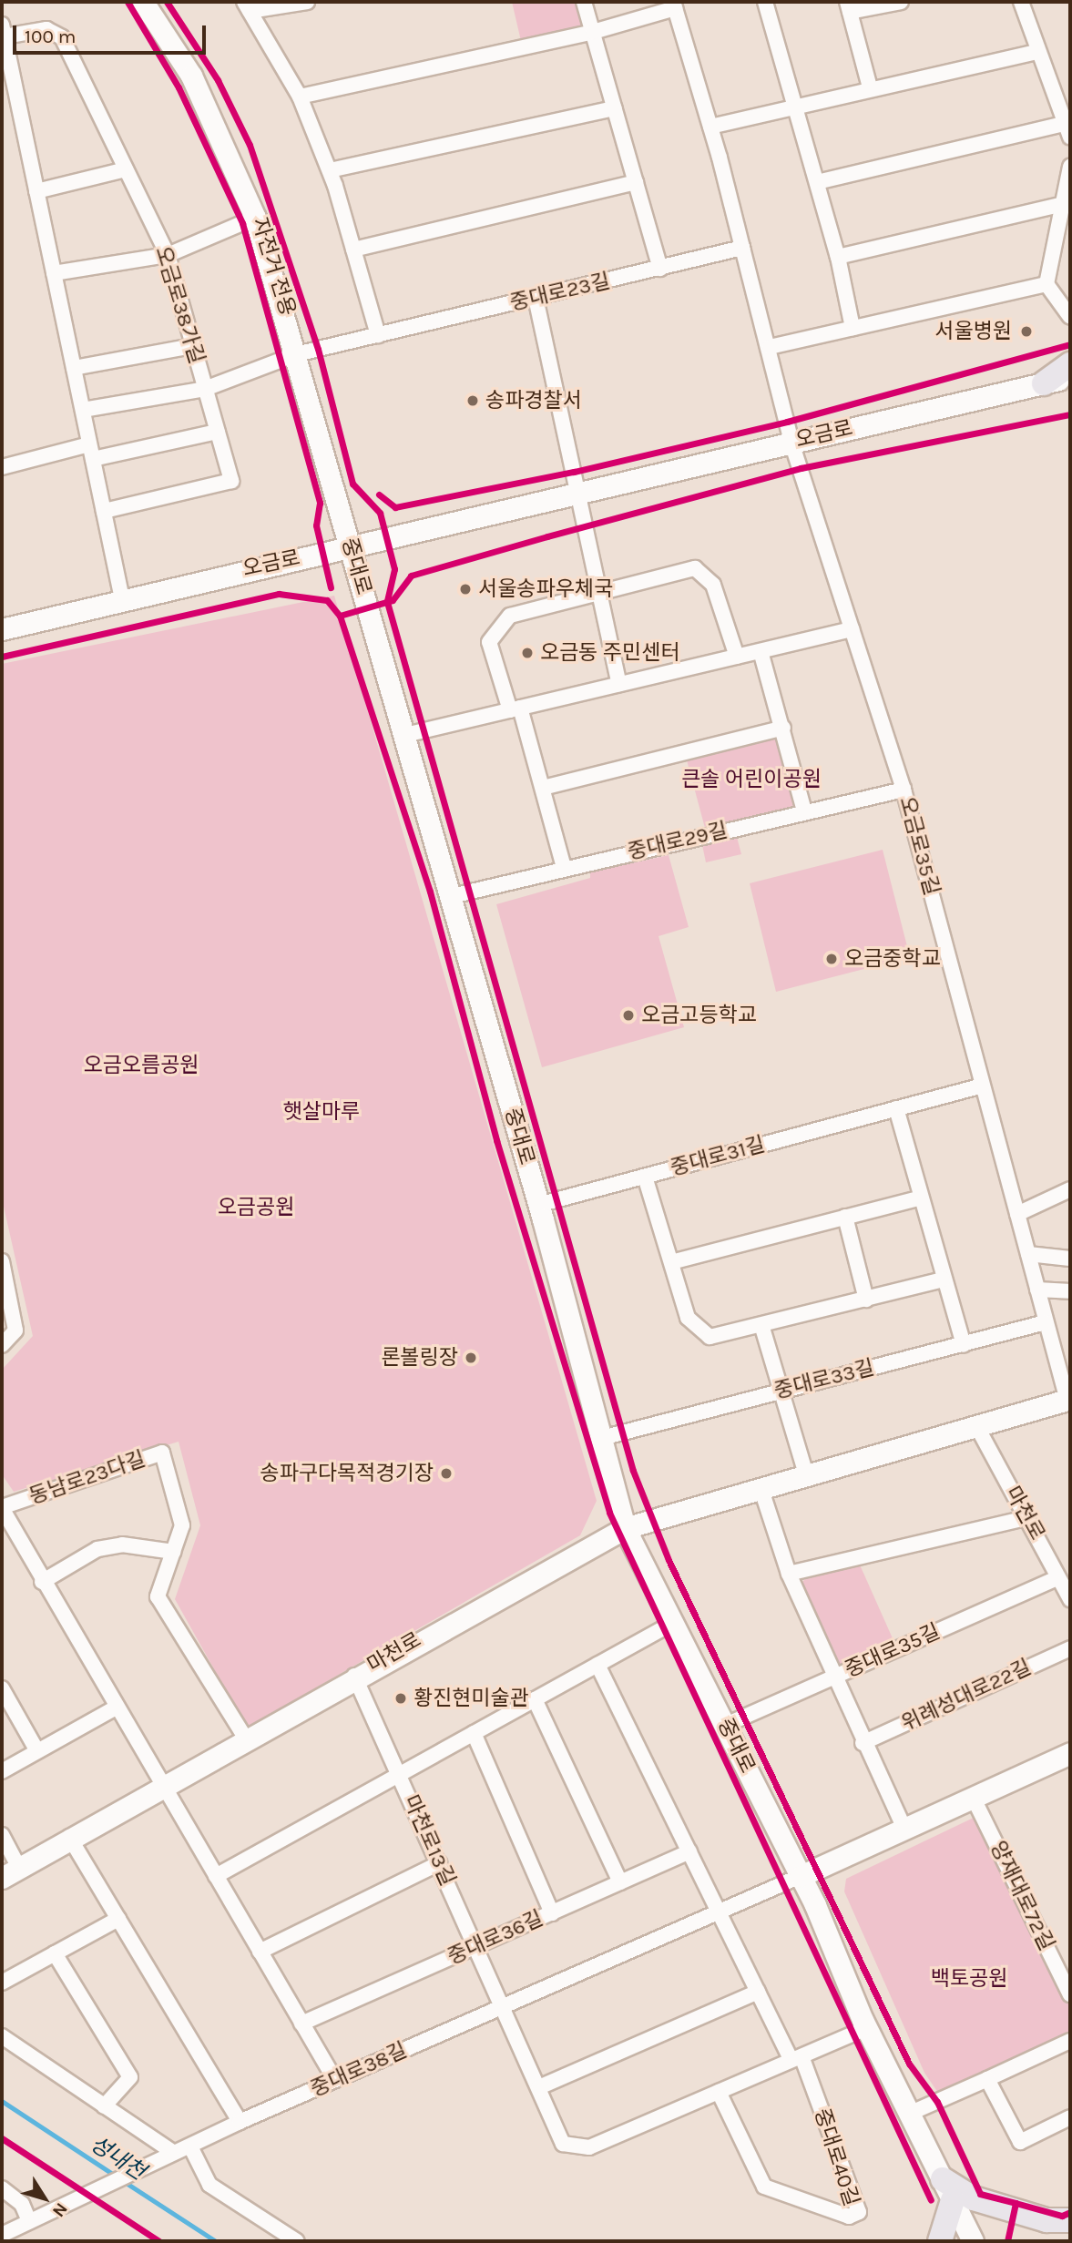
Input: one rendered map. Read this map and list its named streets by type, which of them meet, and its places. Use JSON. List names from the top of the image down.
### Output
{
  "streets": {
    "main road": ["오금로", "중대로", "마천로"],
    "street": [
      "중대로23길",
      "오금로38가길",
      "중대로29길",
      "오금로35길",
      "중대로31길",
      "중대로33길",
      "동남로23다길",
      "중대로35길",
      "위례성대로22길",
      "마천로13길",
      "양재대로72길",
      "중대로36길",
      "중대로38길",
      "중대로40길"
    ],
    "cycle path": ["자전거 전용"]
  },
  "crossings": [
    ["중대로23길", "오금로38가길"],
    ["중대로23길", "중대로"],
    ["중대로23길", "오금로35길"],
    ["오금로", "중대로"],
    ["오금로", "오금로35길"],
    ["중대로", "중대로29길"],
    ["중대로", "중대로31길"],
    ["중대로", "중대로33길"],
    ["중대로", "마천로"],
    ["중대로", "중대로35길"],
    ["중대로", "중대로38길"],
    ["중대로29길", "오금로35길"],
    ["오금로35길", "중대로31길"],
    ["오금로35길", "중대로33길"],
    ["오금로35길", "마천로"],
    ["동남로23다길", "마천로"],
    ["마천로", "중대로35길"],
    ["마천로", "마천로13길"],
    ["마천로13길", "중대로36길"],
    ["마천로13길", "중대로38길"]
  ],
  "water": ["성내천"],
  "parks": [
    "큰솔 어린이공원",
    "오금오름공원",
    "햇살마루",
    "오금공원",
    "백토공원"
  ],
  "places": [
    "서울병원",
    "송파경찰서",
    "서울송파우체국",
    "오금동 주민센터",
    "오금중학교",
    "오금고등학교",
    "론볼링장",
    "송파구다목적경기장",
    "황진현미술관"
  ],
  "scale_bar": "100 m",
  "north": "bottom right"
}
